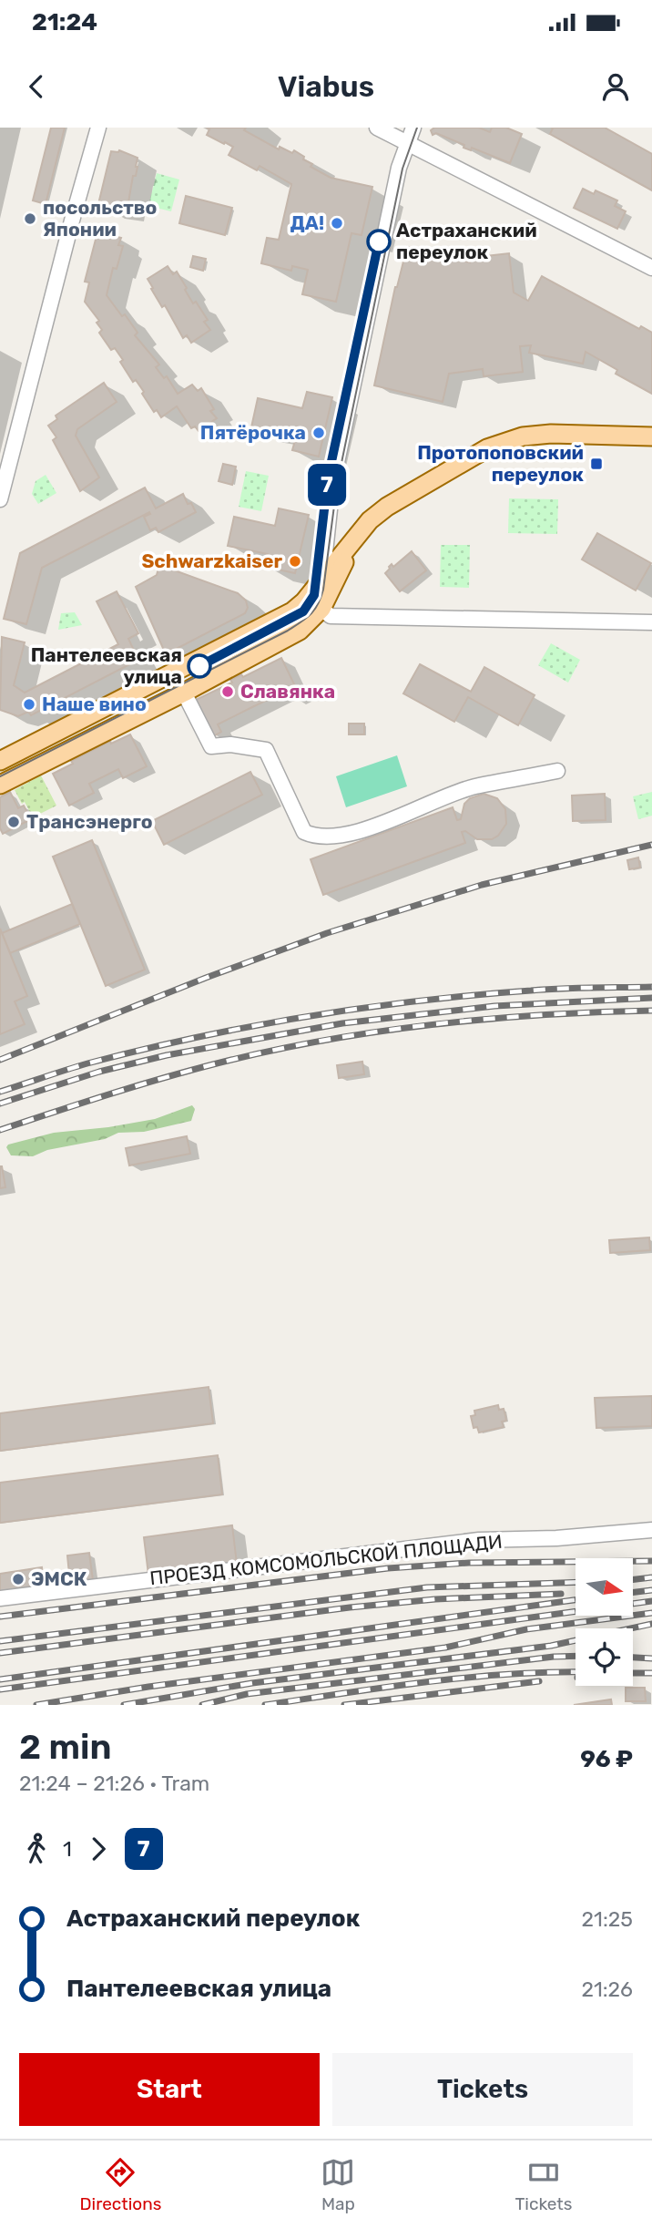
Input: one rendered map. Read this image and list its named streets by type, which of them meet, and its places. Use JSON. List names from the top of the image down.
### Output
{
  "streets": {
    "street": ["ПРОЕЗД КОМСОМОЛЬСКОЙ ПЛОЩАДИ"]
  },
  "places": {
    "other": [
      "посольство Японии",
      "ДА!",
      "Астраханский переулок",
      "Пятёрочка",
      "Schwarzkaiser",
      "Пантелеевская улица",
      "Славянка",
      "Наше вино",
      "Трансэнерго",
      "ЭМСК"
    ],
    "transit": ["Протопоповский переулок"]
  },
  "lines": ["tram line 7"],
  "north": "right",
  "page": {
    "status": "21:24",
    "header": "Viabus",
    "on_map": "7",
    "heading": ["2 min", "21:24 – 21:26 · Tram", "96 ₽"],
    "legs": ["1", "7"],
    "list": [
      {
        "name": "Астраханский переулок",
        "value": "21:25"
      },
      {
        "name": "Пантелеевская улица",
        "value": "21:26"
      }
    ],
    "buttons": ["Start", "Tickets"],
    "tabs": ["Directions", "Map", "Tickets"]
  }
}
